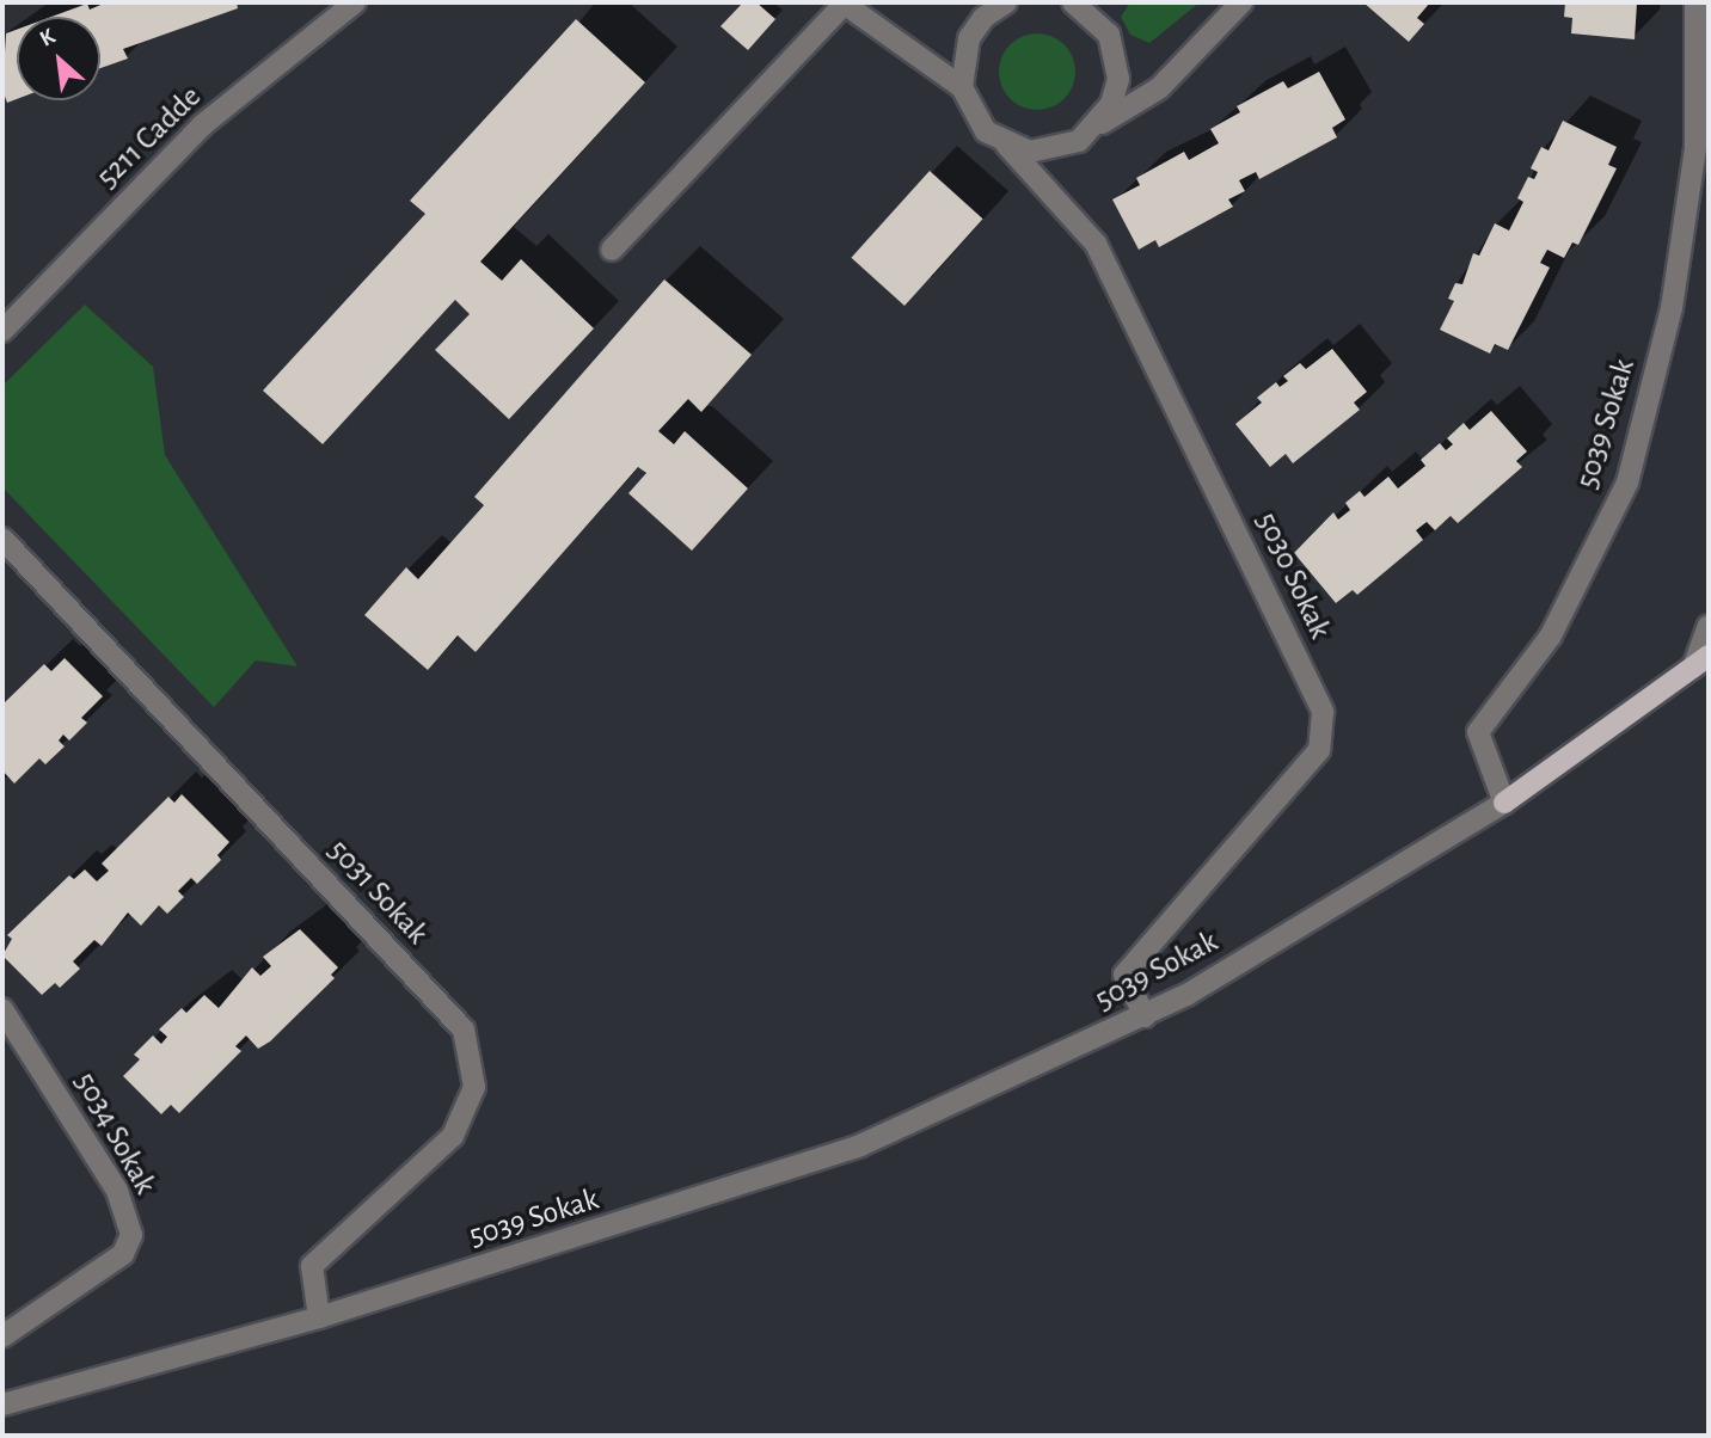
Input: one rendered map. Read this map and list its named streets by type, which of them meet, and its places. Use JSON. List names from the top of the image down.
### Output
{
  "streets": {
    "street": [
      "5211 Cadde",
      "5039 Sokak",
      "5030 Sokak",
      "5031 Sokak",
      "5034 Sokak"
    ]
  },
  "crossings": [
    ["5039 Sokak", "5030 Sokak"],
    ["5039 Sokak", "5031 Sokak"]
  ],
  "north": "top left"
}
